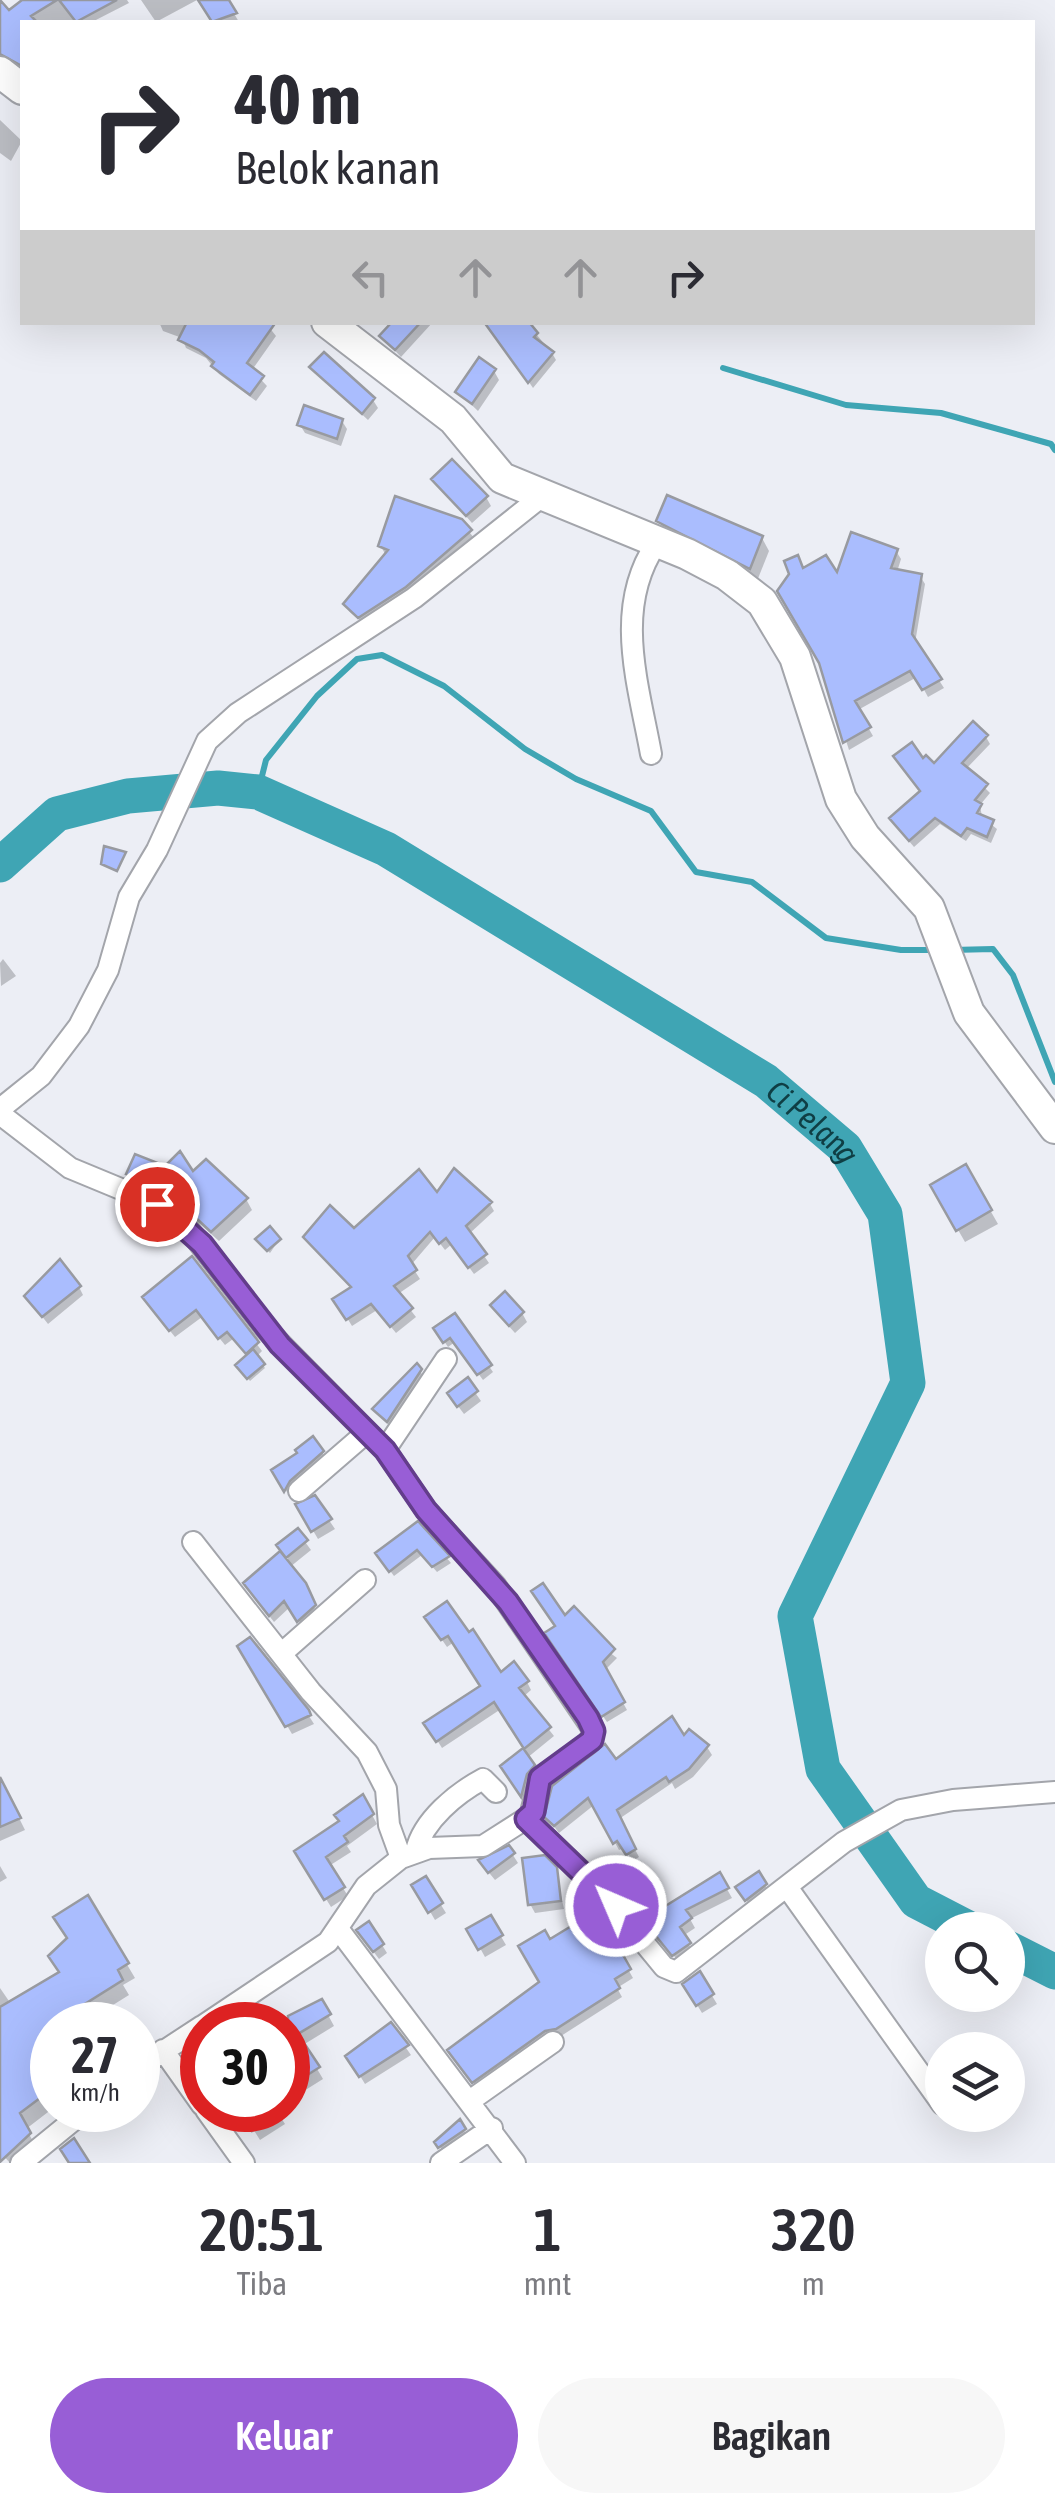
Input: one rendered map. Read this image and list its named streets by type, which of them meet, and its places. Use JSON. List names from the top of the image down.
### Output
{
  "water": ["Ci Pelang"],
  "page": {
    "turn": ["40 m", "Belok kanan"],
    "speed": "27 km/h",
    "limit": "30",
    "eta": [
      "20:51",
      "Tiba",
      "1",
      "mnt",
      "320",
      "m"
    ],
    "buttons": ["Keluar", "Bagikan"]
  }
}
